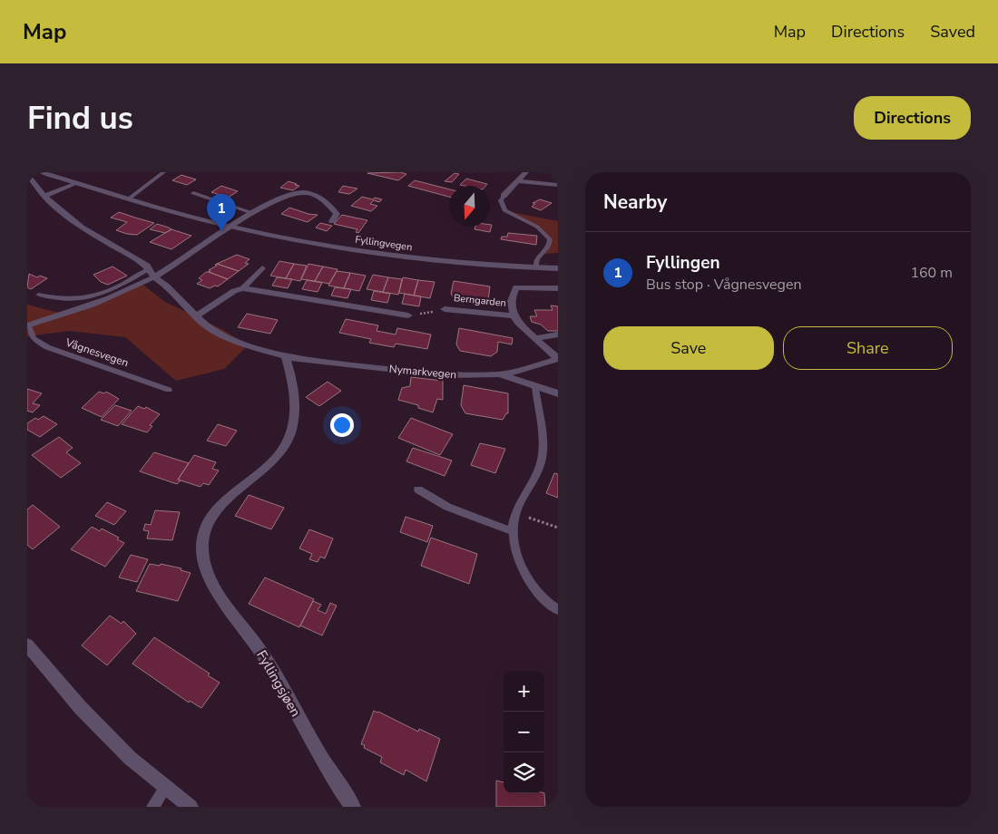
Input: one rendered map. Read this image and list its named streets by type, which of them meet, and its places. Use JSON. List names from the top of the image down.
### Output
{
  "streets": {
    "street": [
      "Fyllingvegen",
      "Berngarden",
      "Vågnesvegen",
      "Nymarkvegen",
      "Fyllingsjøen"
    ]
  },
  "crossings": [
    ["Fyllingvegen", "Vågnesvegen"],
    ["Berngarden", "Nymarkvegen"],
    ["Vågnesvegen", "Nymarkvegen"],
    ["Nymarkvegen", "Fyllingsjøen"]
  ],
  "north": "bottom",
  "page": {
    "header": "Map",
    "nav": ["Map", "Directions", "Saved"],
    "buttons": [
      "Directions",
      ["Save", "Share"]
    ],
    "title": "Find us",
    "heading": "Nearby",
    "pins": "1",
    "list": [
      {
        "mark": "1",
        "name": "Fyllingen",
        "note": "Bus stop · Vågnesvegen",
        "value": "160 m"
      }
    ],
    "map_buttons": ["+", "−"]
  }
}
